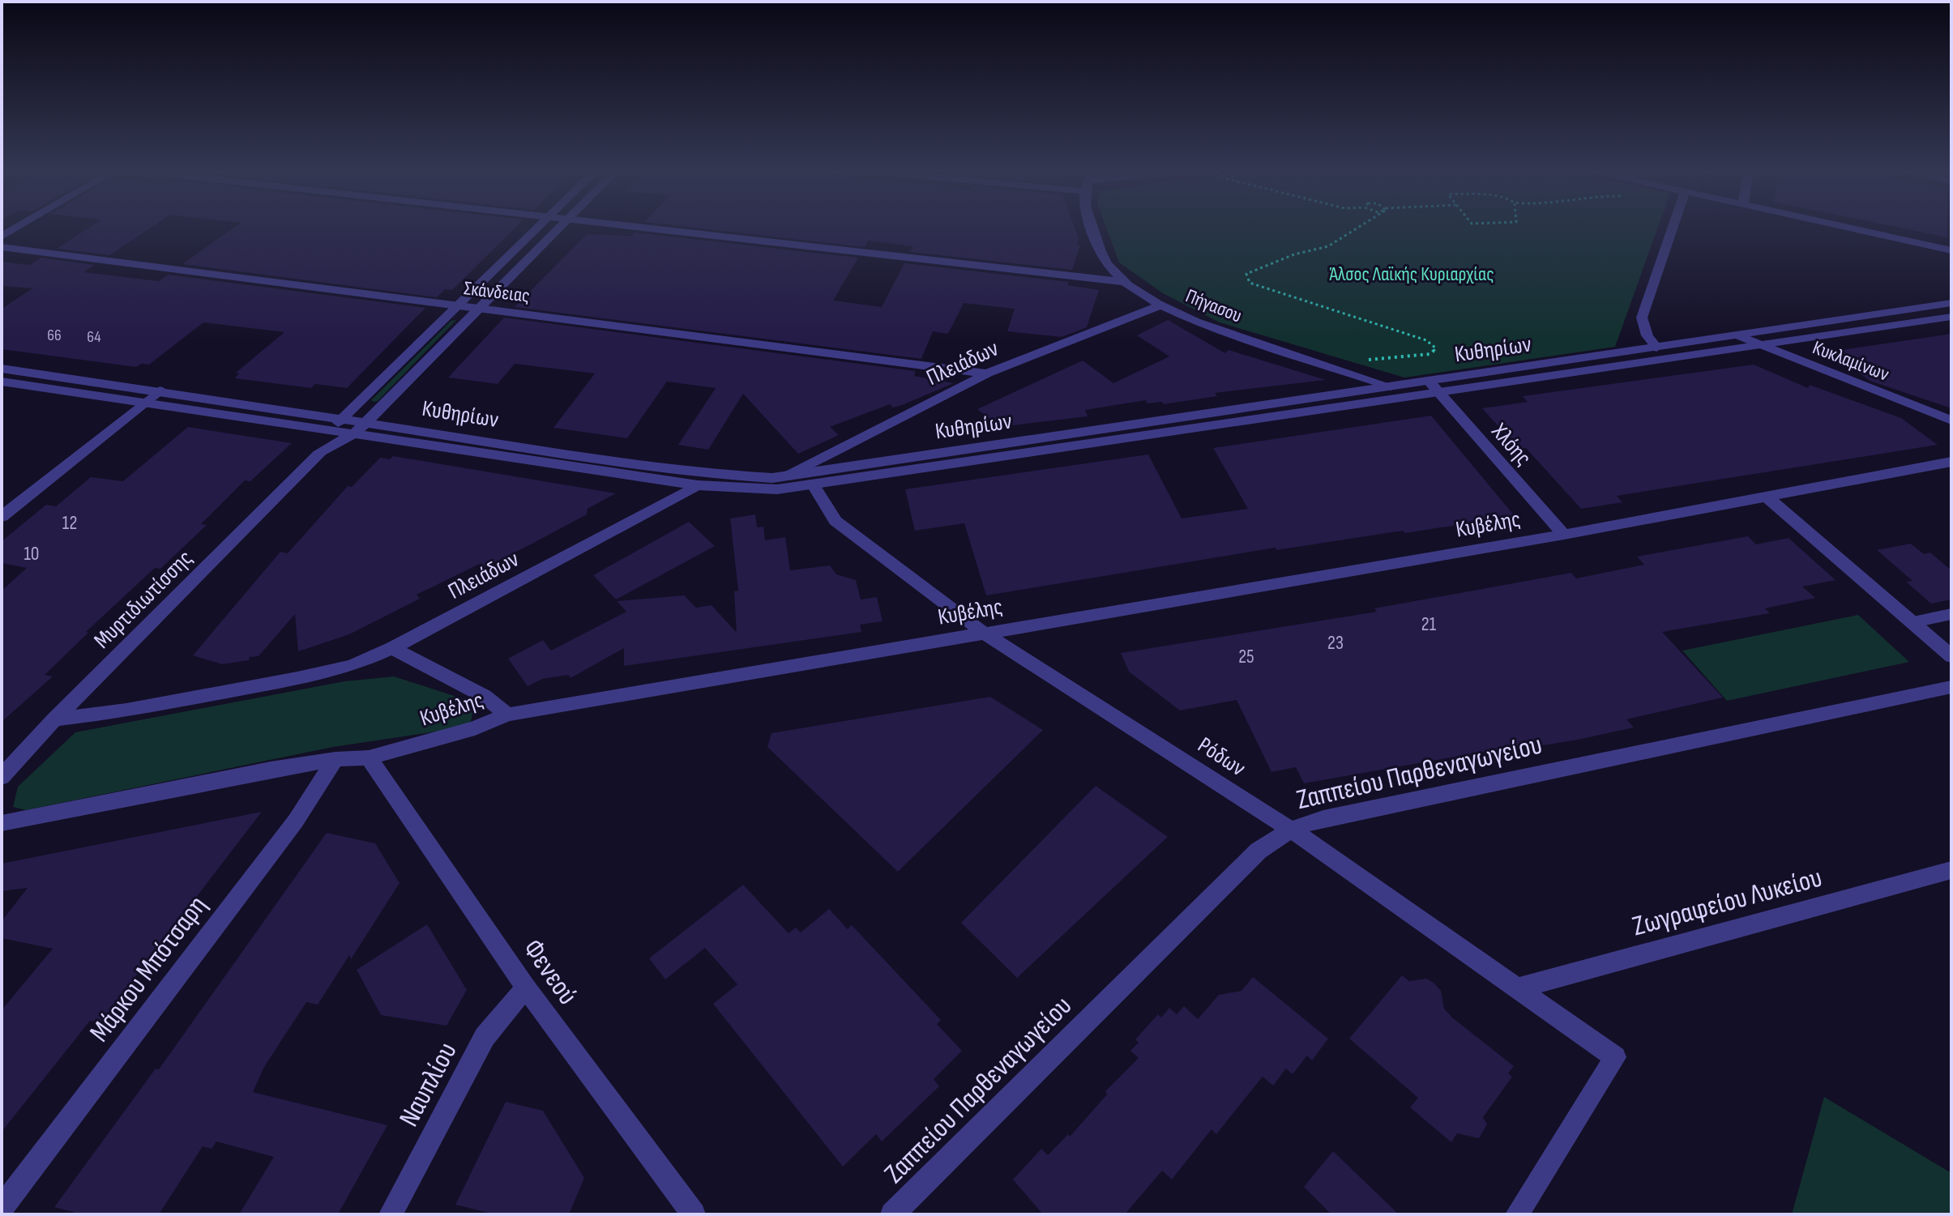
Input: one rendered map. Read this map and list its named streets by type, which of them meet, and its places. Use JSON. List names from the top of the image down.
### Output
{
  "streets": {
    "street": [
      "Σκάνδειας",
      "Πήγασου",
      "Κυθηρίων",
      "Κυκλαμίνων",
      "Πλειάδων",
      "Χλόης",
      "Κυβέλης",
      "Μυρτιδιωτίσσης",
      "Ρόδων",
      "Ζαππείου Παρθεναγωγείου",
      "Ζωγραφείου Λυκείου",
      "Μάρκου Μπότσαρη",
      "Φενεού",
      "Ναυπλίου"
    ]
  },
  "crossings": [
    ["Σκάνδειας", "Πλειάδων"],
    ["Σκάνδειας", "Μυρτιδιωτίσσης"],
    ["Πήγασου", "Κυθηρίων"],
    ["Πήγασου", "Πλειάδων"],
    ["Κυθηρίων", "Κυκλαμίνων"],
    ["Κυθηρίων", "Πλειάδων"],
    ["Κυθηρίων", "Χλόης"],
    ["Κυθηρίων", "Μυρτιδιωτίσσης"],
    ["Κυθηρίων", "Ρόδων"],
    ["Πλειάδων", "Μυρτιδιωτίσσης"],
    ["Χλόης", "Κυβέλης"],
    ["Κυβέλης", "Ρόδων"],
    ["Κυβέλης", "Μάρκου Μπότσαρη"],
    ["Κυβέλης", "Φενεού"],
    ["Ρόδων", "Ζαππείου Παρθεναγωγείου"],
    ["Ρόδων", "Ζωγραφείου Λυκείου"],
    ["Φενεού", "Ναυπλίου"]
  ],
  "parks": ["Άλσος Λαϊκής Κυριαρχίας"],
  "house_numbers": [
    "66",
    "64",
    "12",
    "10",
    "21",
    "23",
    "25"
  ]
}
